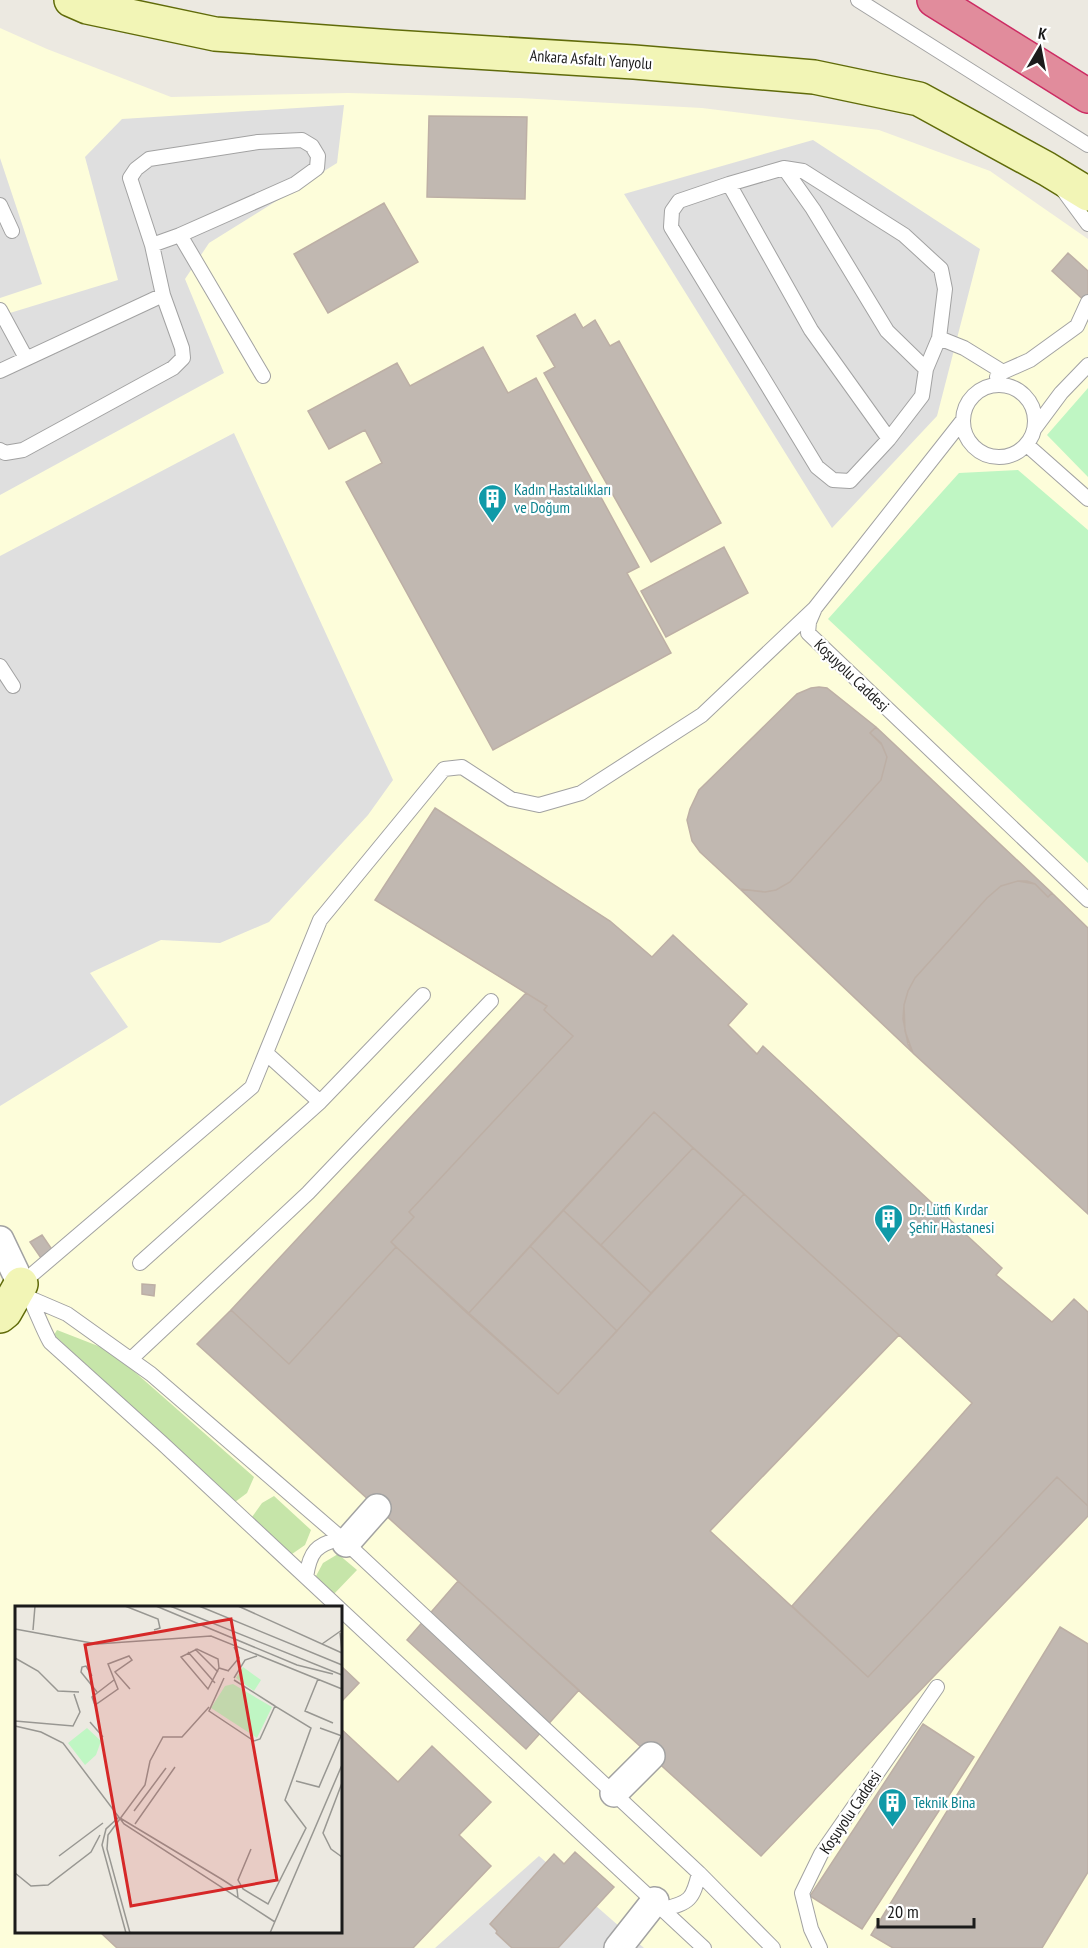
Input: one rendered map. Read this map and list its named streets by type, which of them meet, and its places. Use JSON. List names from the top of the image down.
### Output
{
  "streets": {
    "main road": ["Ankara Asfaltı Yanyolu"],
    "lane": ["Koşuyolu Caddesi"]
  },
  "places": {
    "building": ["Kadın Hastalıkları ve Doğum", "Dr. Lütfi Kırdar Şehir Hastanesi", "Teknik Bina"]
  },
  "scale_bar": "20 m",
  "north": "top"
}
